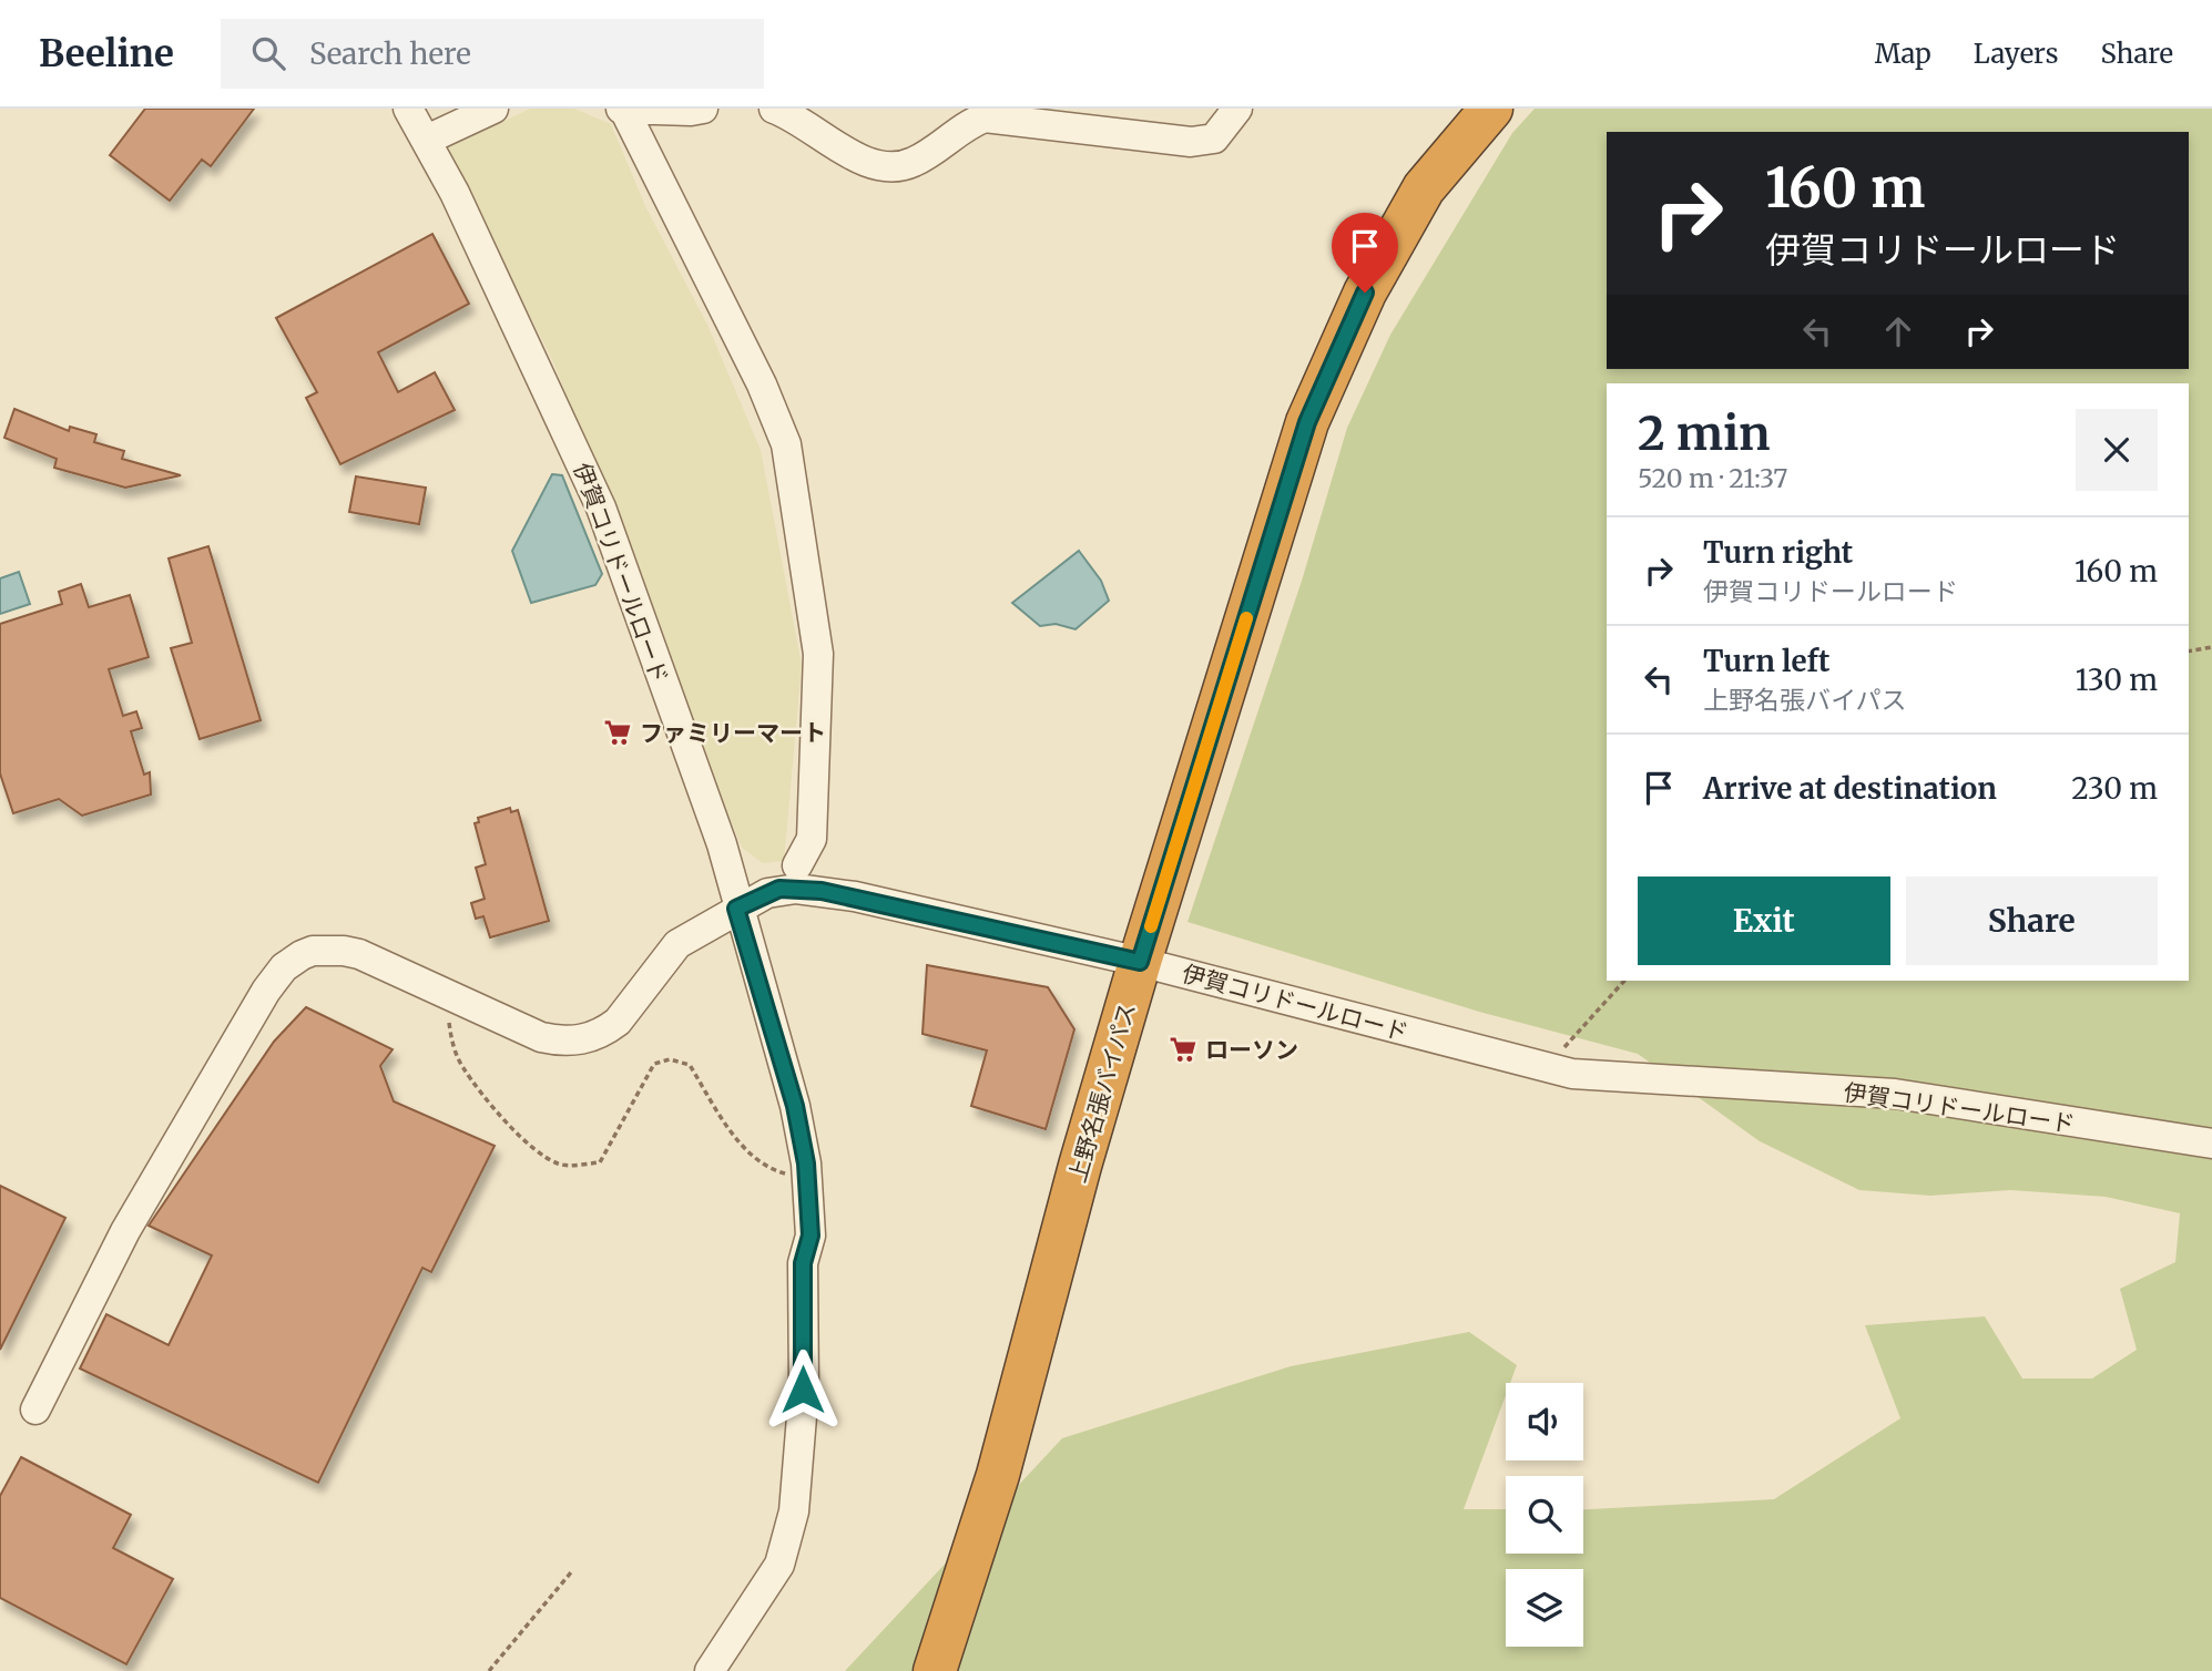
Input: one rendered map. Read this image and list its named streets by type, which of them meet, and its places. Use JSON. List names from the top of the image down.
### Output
{
  "streets": {
    "highway": ["上野名張バイパス"],
    "street": ["伊賀コリドールロード"]
  },
  "crossings": [
    ["伊賀コリドールロード", "上野名張バイパス"]
  ],
  "places": {
    "supermarket": ["ファミリーマート", "ローソン"]
  },
  "page": {
    "header": "Beeline",
    "search": "Search here",
    "nav": ["Map", "Layers", "Share"],
    "turn": ["160 m", "伊賀コリドールロード"],
    "heading": ["2 min", "520 m · 21:37"],
    "list": [
      {
        "name": "Turn right",
        "note": "伊賀コリドールロード",
        "value": "160 m"
      },
      {
        "name": "Turn left",
        "note": "上野名張バイパス",
        "value": "130 m"
      },
      {
        "name": "Arrive at destination",
        "value": "230 m"
      }
    ],
    "buttons": ["Exit", "Share"]
  }
}
